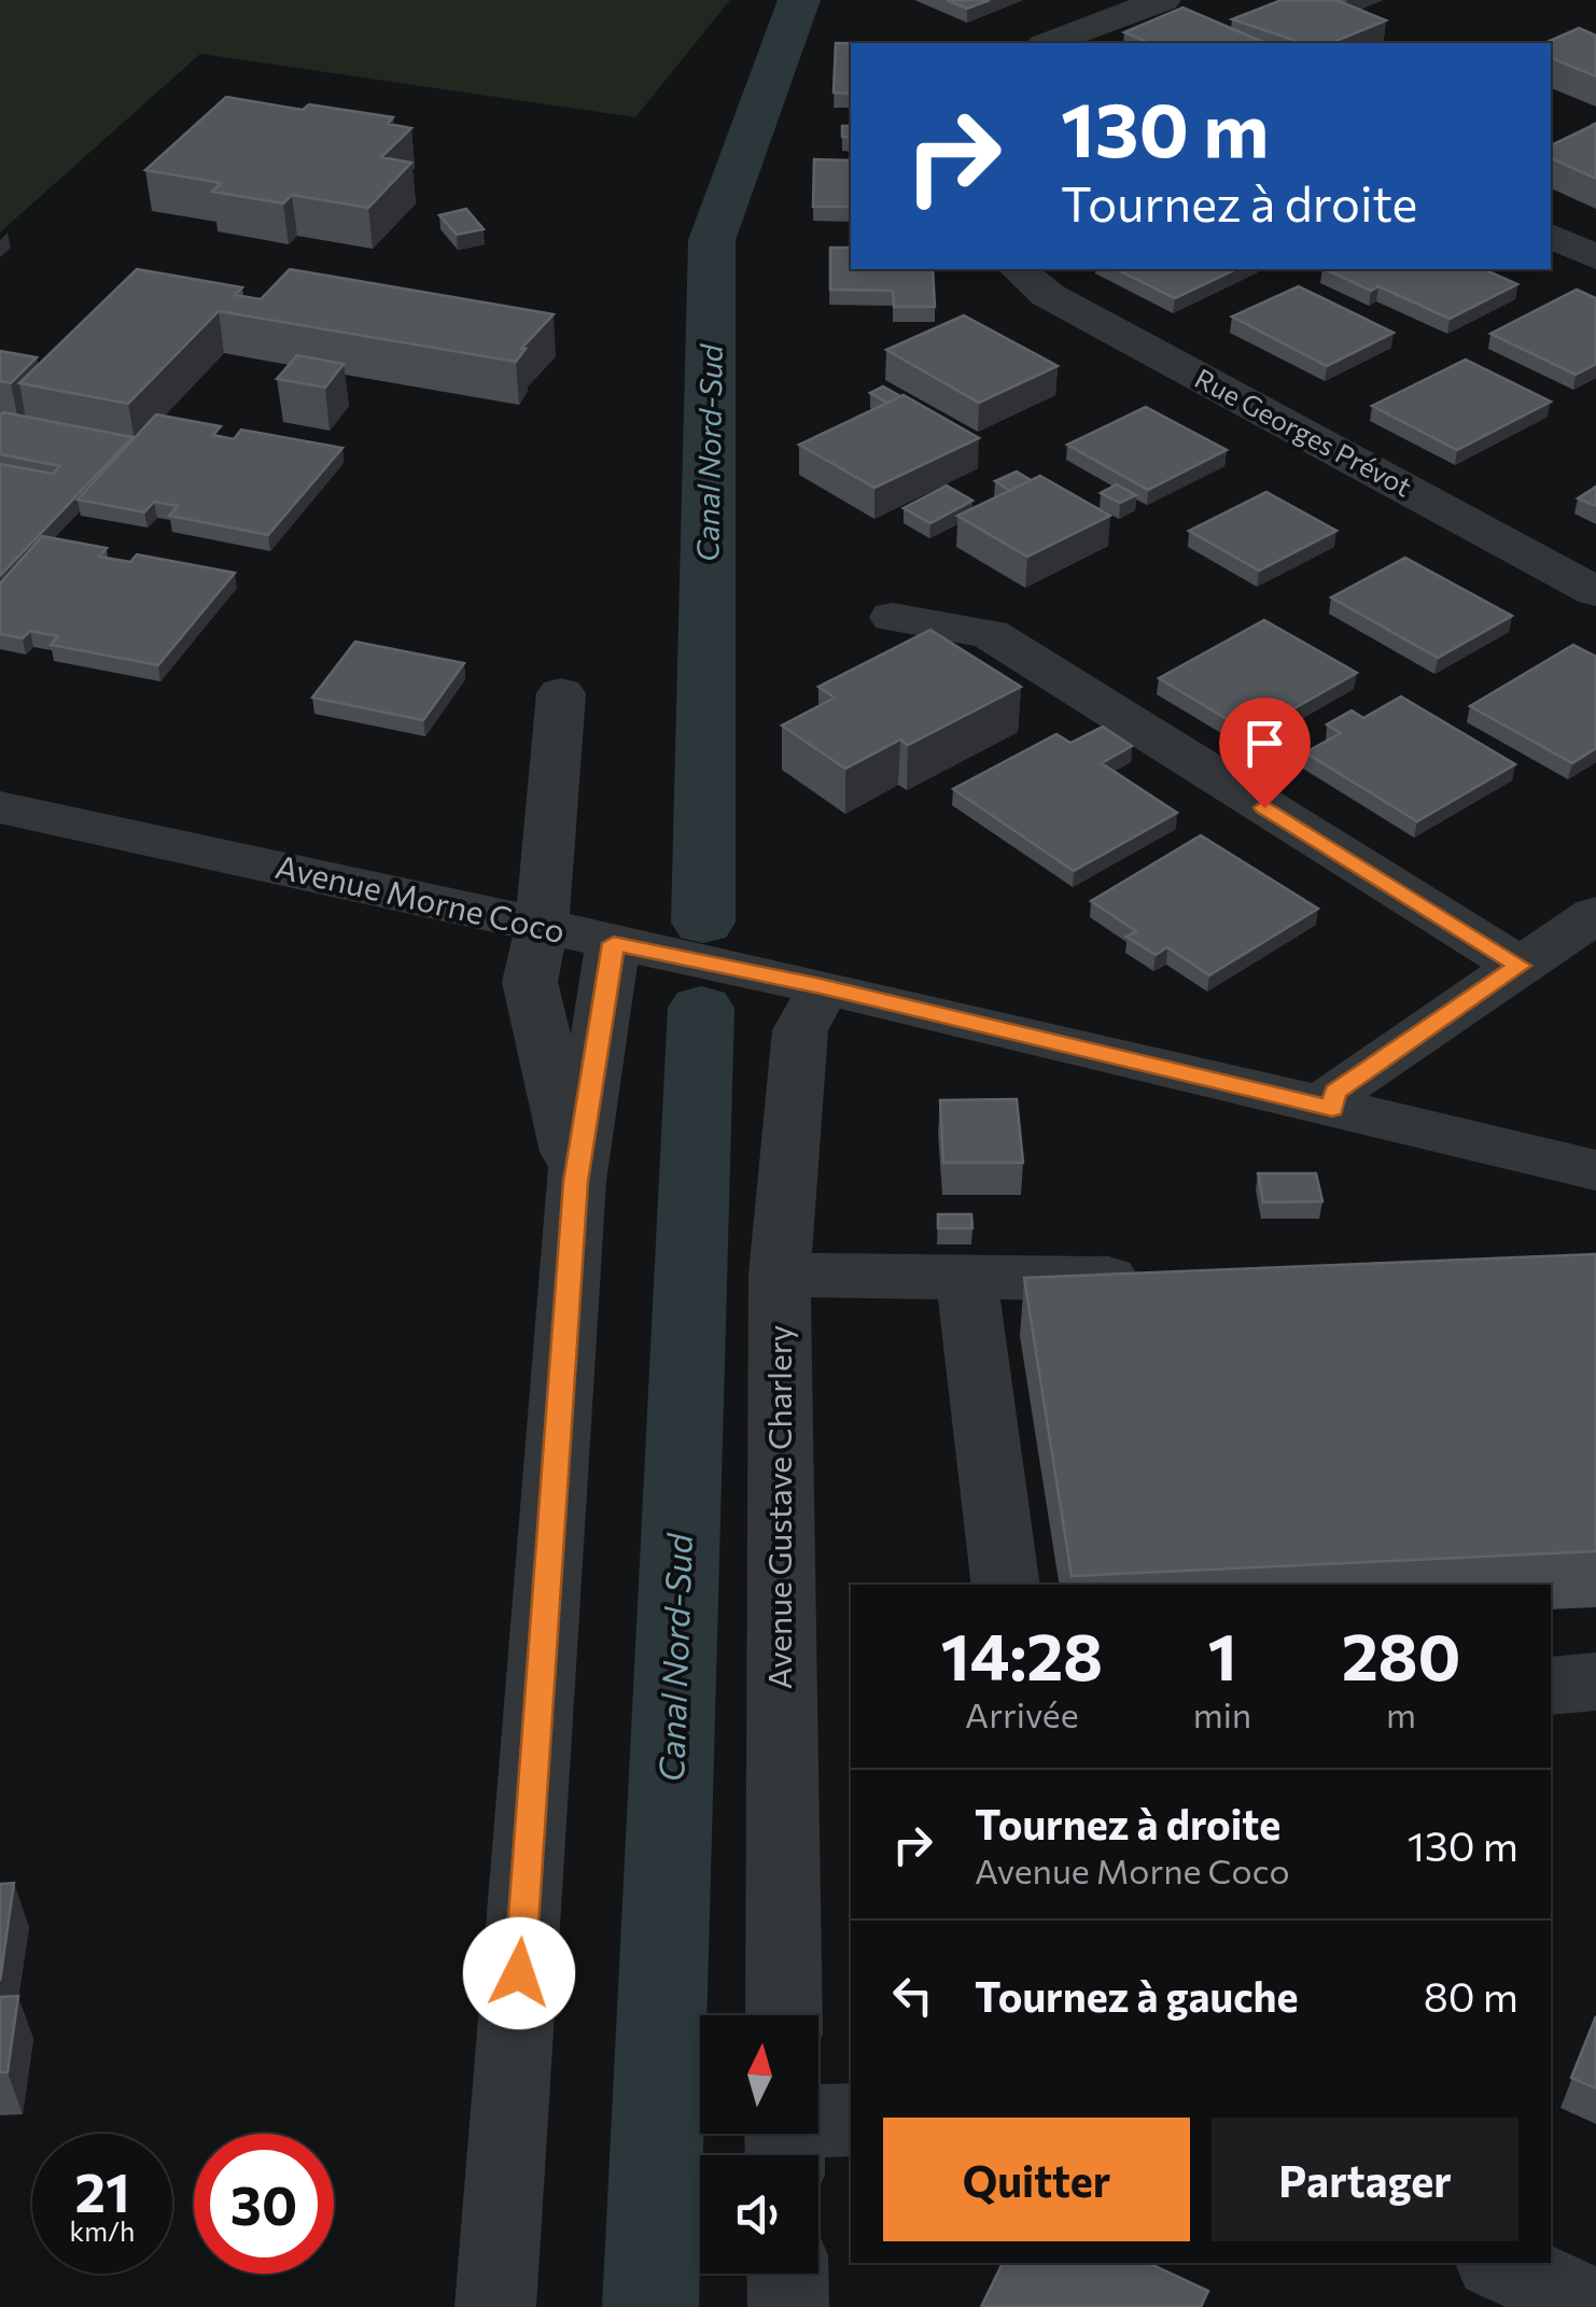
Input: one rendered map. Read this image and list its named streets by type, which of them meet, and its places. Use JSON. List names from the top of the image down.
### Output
{
  "streets": {
    "street": ["Rue Georges Prévot", "Avenue Morne Coco", "Avenue Gustave Charlery"]
  },
  "crossings": [
    ["Avenue Morne Coco", "Avenue Gustave Charlery"]
  ],
  "water": ["Canal Nord-Sud"],
  "north": "top",
  "page": {
    "turn": ["130 m", "Tournez à droite"],
    "eta": [
      "14:28",
      "Arrivée",
      "1",
      "min",
      "280",
      "m"
    ],
    "list": [
      {
        "name": "Tournez à droite",
        "note": "Avenue Morne Coco",
        "value": "130 m"
      },
      {
        "name": "Tournez à gauche",
        "value": "80 m"
      }
    ],
    "buttons": ["Quitter", "Partager"],
    "speed": "21 km/h",
    "limit": "30"
  }
}
